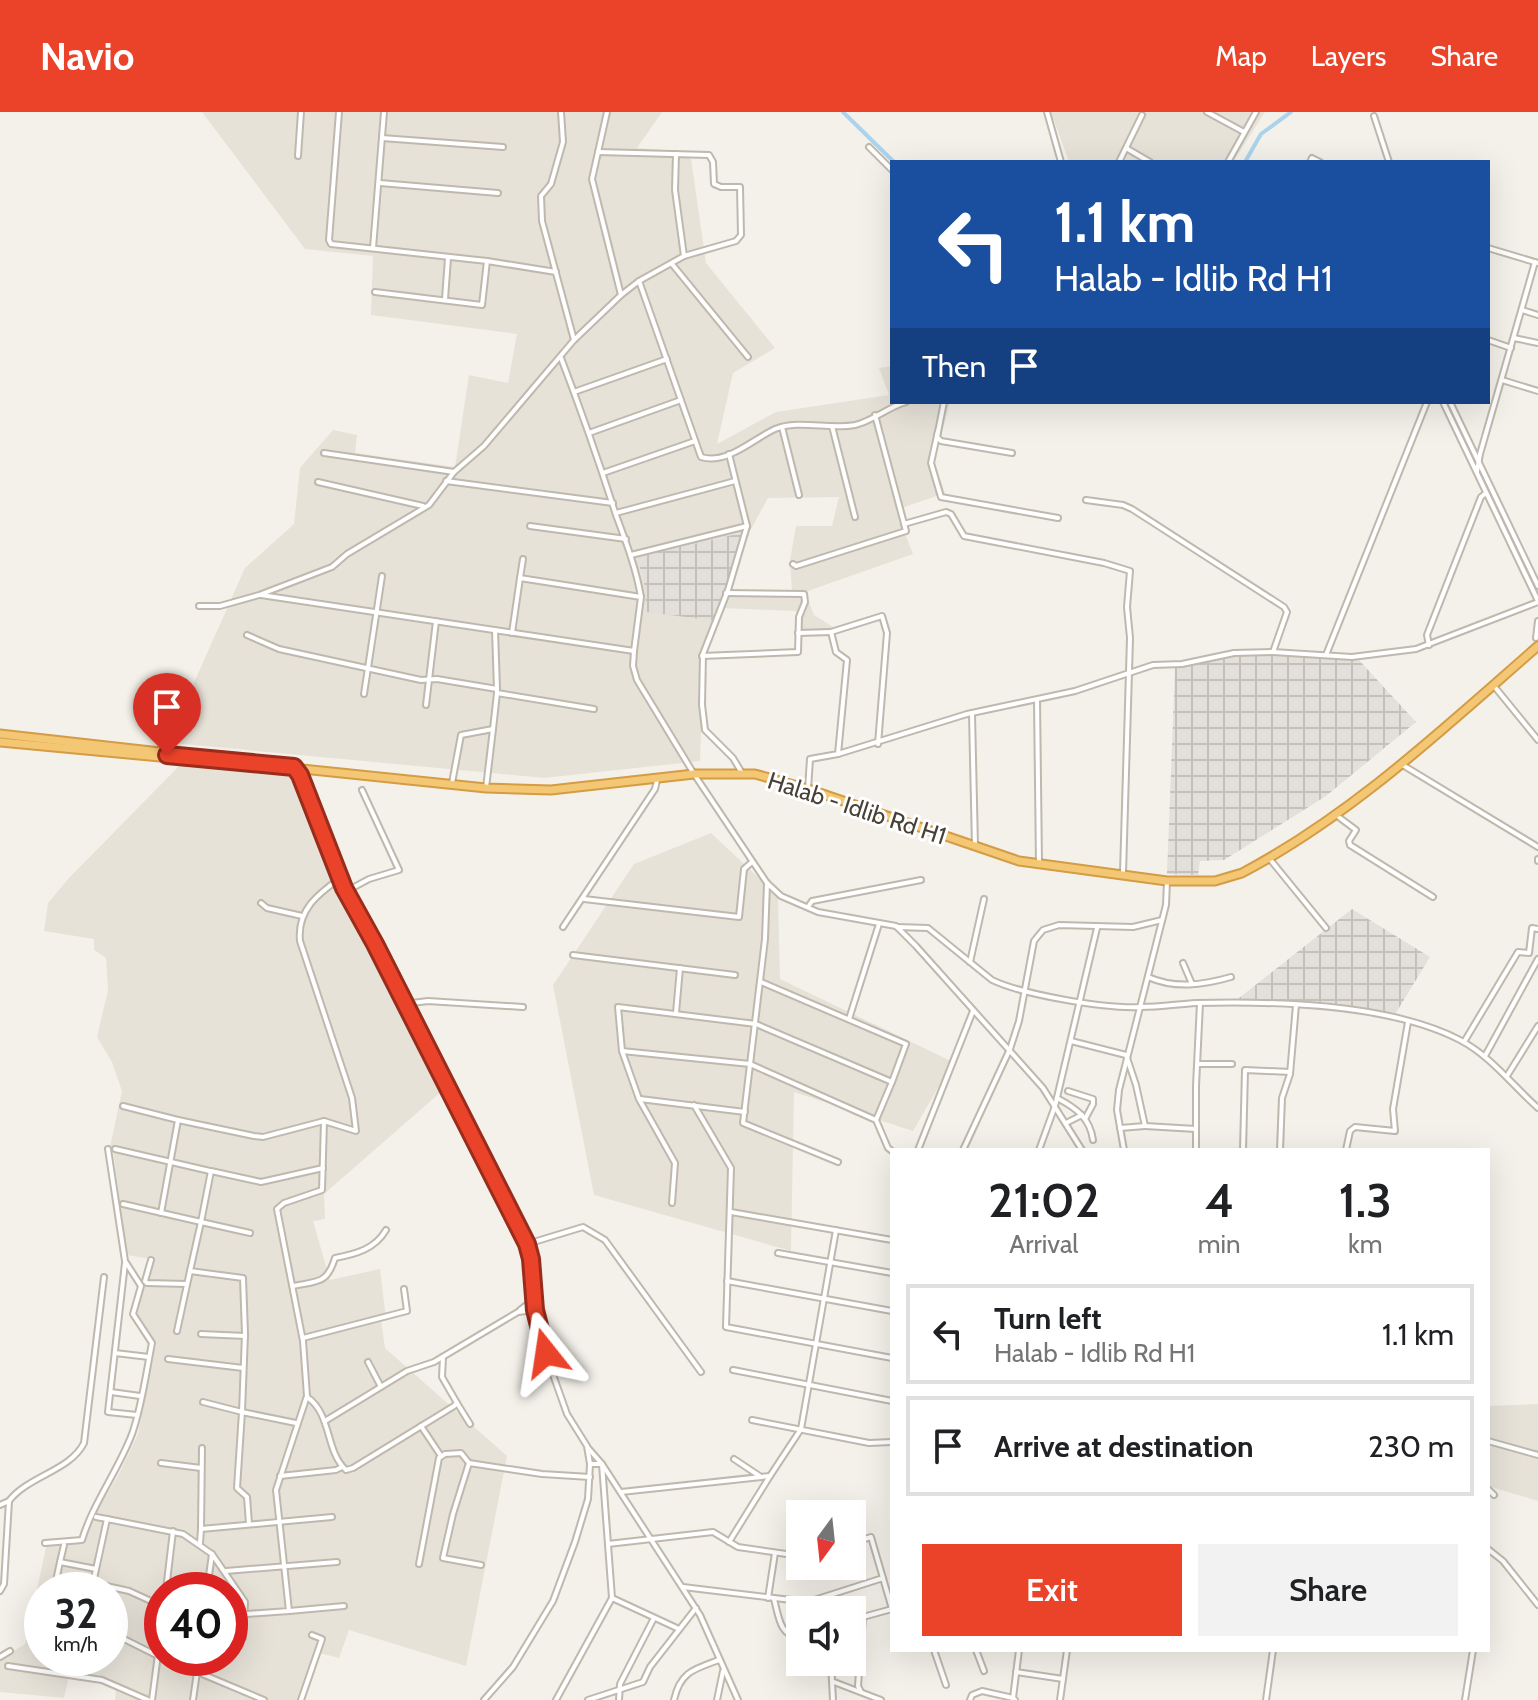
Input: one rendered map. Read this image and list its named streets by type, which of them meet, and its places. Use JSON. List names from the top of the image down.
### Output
{
  "streets": {
    "highway": ["Halab - Idlib Rd H1"]
  },
  "north": "bottom",
  "page": {
    "header": "Navio",
    "nav": ["Map", "Layers", "Share"],
    "turn": ["1.1 km", "Halab - Idlib Rd H1"],
    "then": "Then",
    "eta": [
      "21:02",
      "Arrival",
      "4",
      "min",
      "1.3",
      "km"
    ],
    "list": [
      {
        "name": "Turn left",
        "note": "Halab - Idlib Rd H1",
        "value": "1.1 km"
      },
      {
        "name": "Arrive at destination",
        "value": "230 m"
      }
    ],
    "buttons": ["Exit", "Share"],
    "speed": "32 km/h",
    "limit": "40"
  }
}
